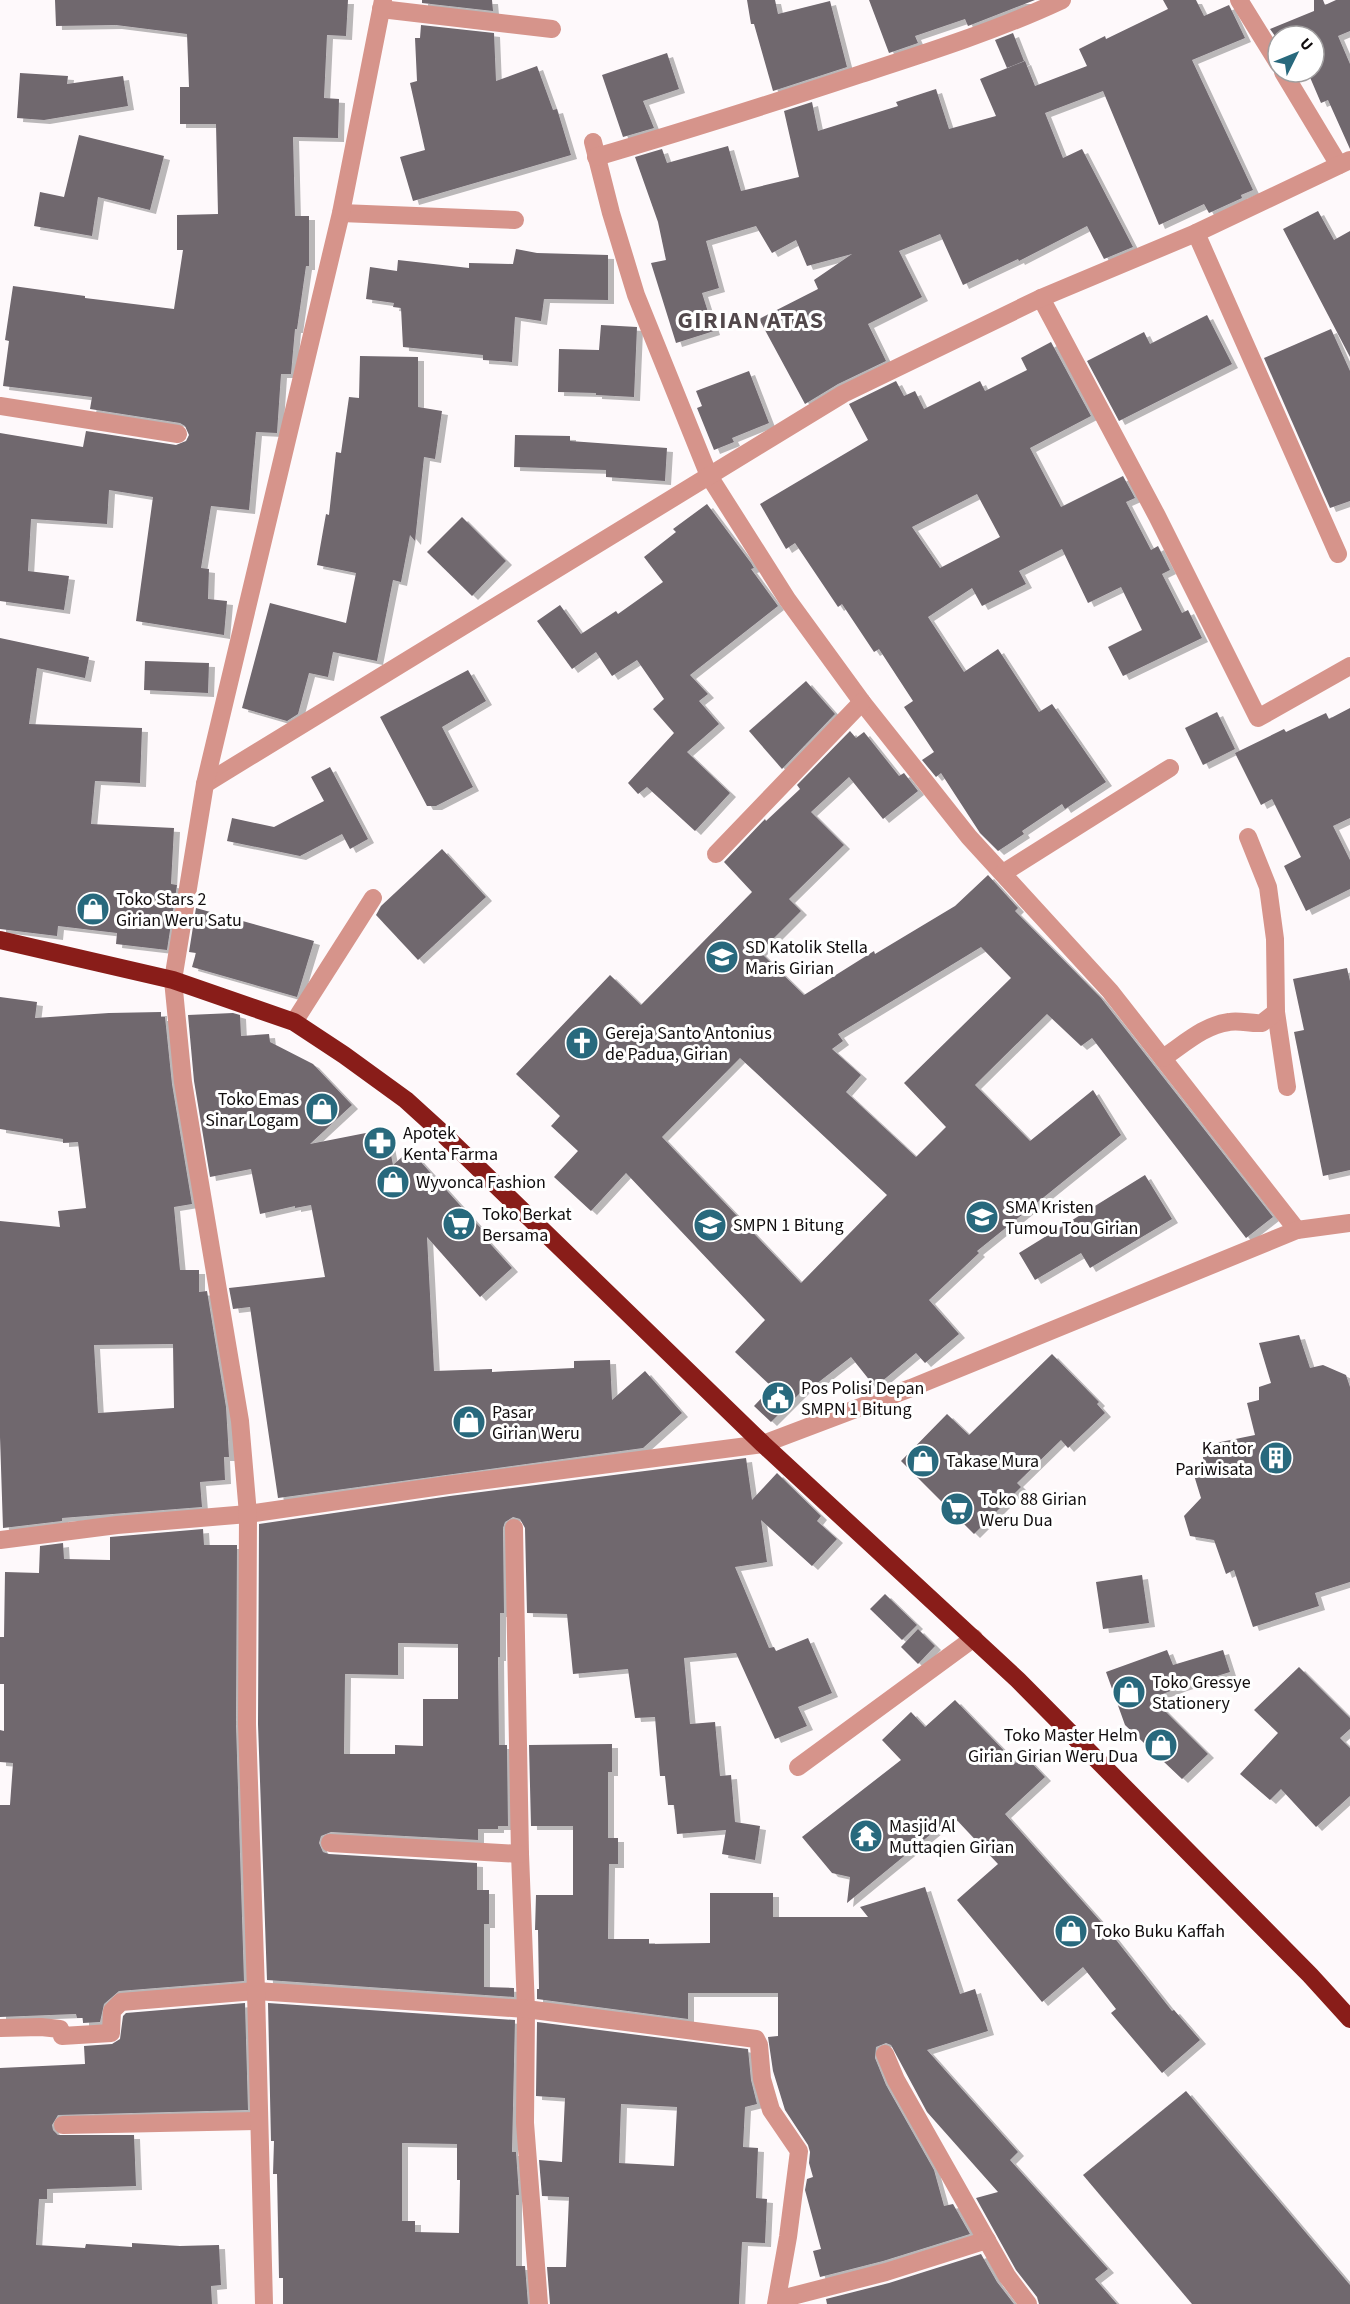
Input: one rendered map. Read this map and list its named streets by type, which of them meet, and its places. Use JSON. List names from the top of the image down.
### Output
{
  "districts": ["GIRIAN ATAS"],
  "places": {
    "shop": [
      "Toko Stars 2 Girian Weru Satu",
      "Toko Emas Sinar Logam",
      "Wyvonca Fashion",
      "Pasar Girian Weru",
      "Takase Mura",
      "Toko Gressye Stationery",
      "Toko Master Helm Girian Girian Weru Dua",
      "Toko Buku Kaffah"
    ],
    "school or university": ["SD Katolik Stella Maris Girian", "SMA Kristen Tumou Tou Girian", "SMPN 1 Bitung"],
    "church": ["Gereja Santo Antonius de Padua, Girian"],
    "pharmacy": ["Apotek Kenta Farma"],
    "supermarket": ["Toko Berkat Bersama", "Toko 88 Girian Weru Dua"],
    "public building": ["Pos Polisi Depan SMPN 1 Bitung"],
    "building": ["Kantor Pariwisata"],
    "temple": ["Masjid Al Muttaqien Girian"]
  },
  "north": "top right"
}
